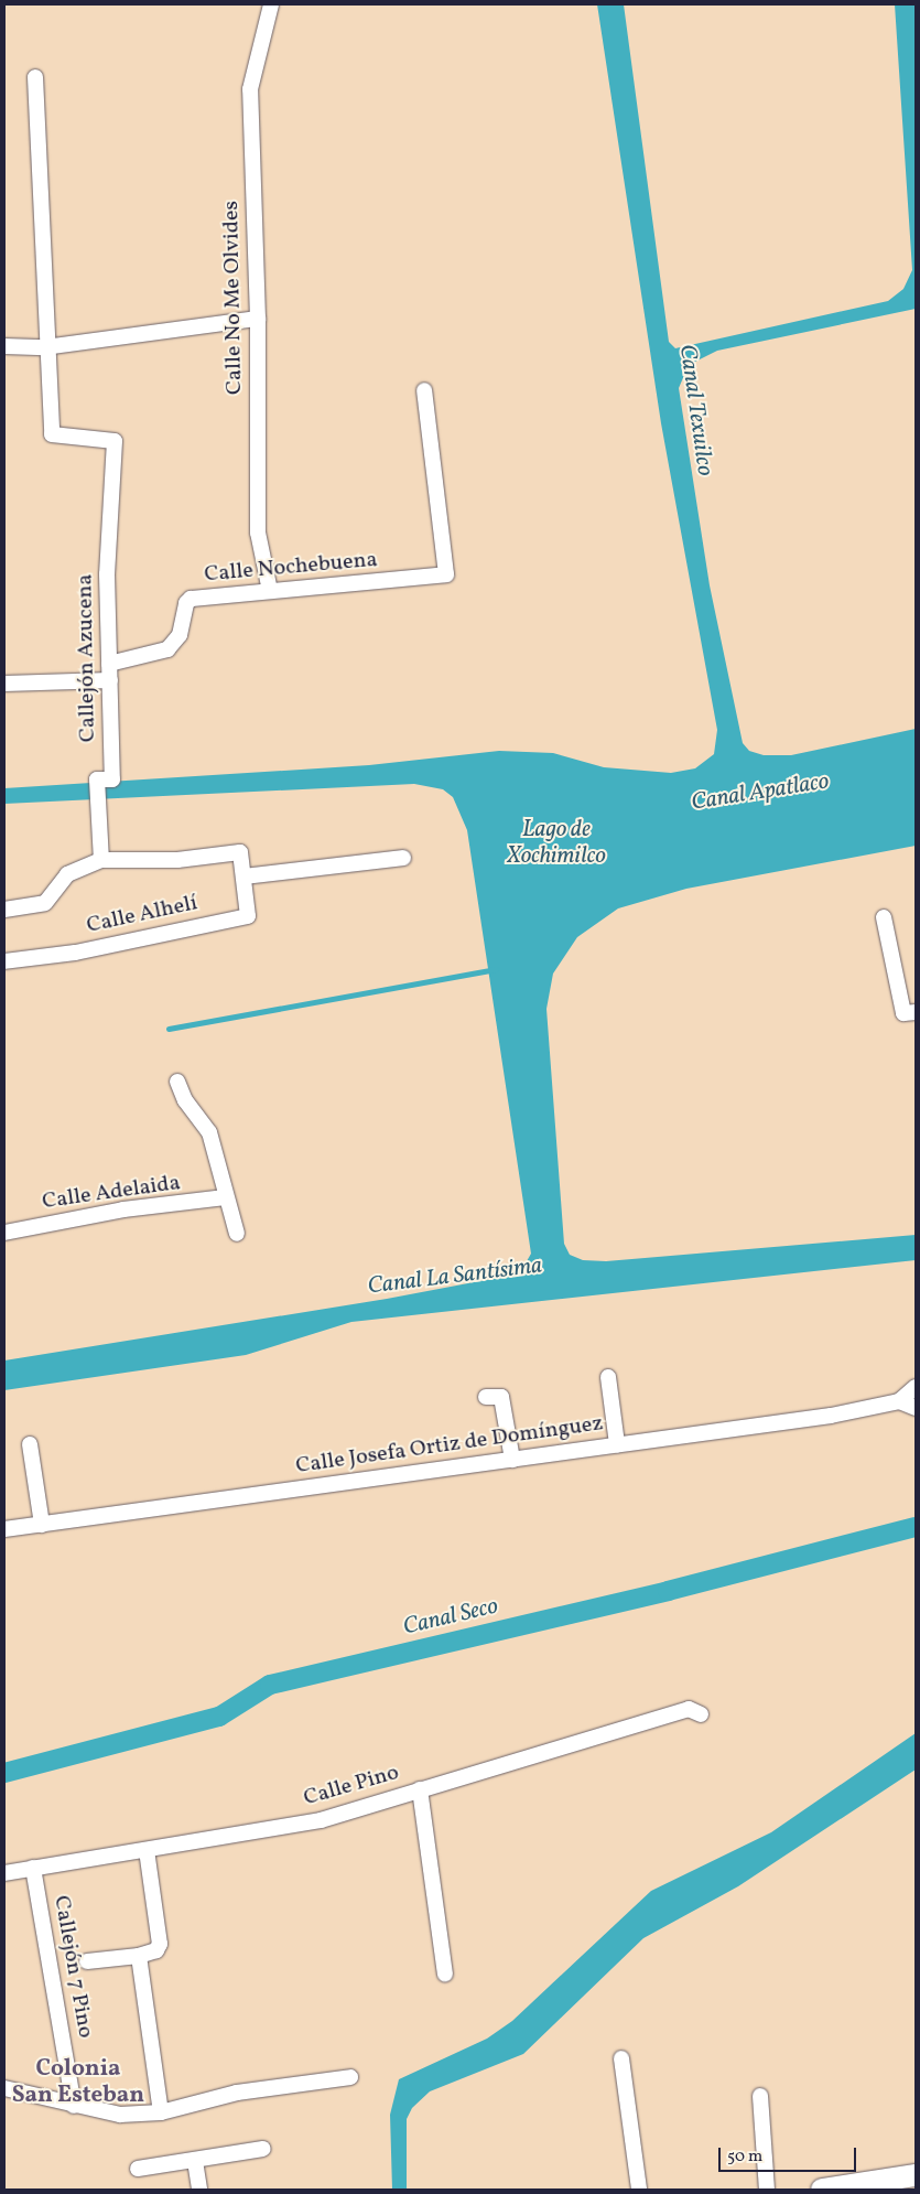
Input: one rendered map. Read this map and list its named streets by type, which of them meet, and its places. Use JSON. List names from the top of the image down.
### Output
{
  "streets": {
    "street": [
      "Calle No Me Olvides",
      "Calle Nochebuena",
      "Callejón Azucena",
      "Calle Alhelí",
      "Calle Adelaida",
      "Calle Josefa Ortiz de Domínguez",
      "Calle Pino",
      "Callejón 7 Pino"
    ]
  },
  "crossings": [
    ["Calle No Me Olvides", "Calle Nochebuena"],
    ["Calle Nochebuena", "Callejón Azucena"],
    ["Calle Pino", "Callejón 7 Pino"]
  ],
  "districts": ["Colonia San Esteban"],
  "water": [
    "Canal Texuilco",
    "Canal Apatlaco",
    "Lago de Xochimilco",
    "Canal La Santísima",
    "Canal Seco"
  ],
  "scale_bar": "50 m"
}
